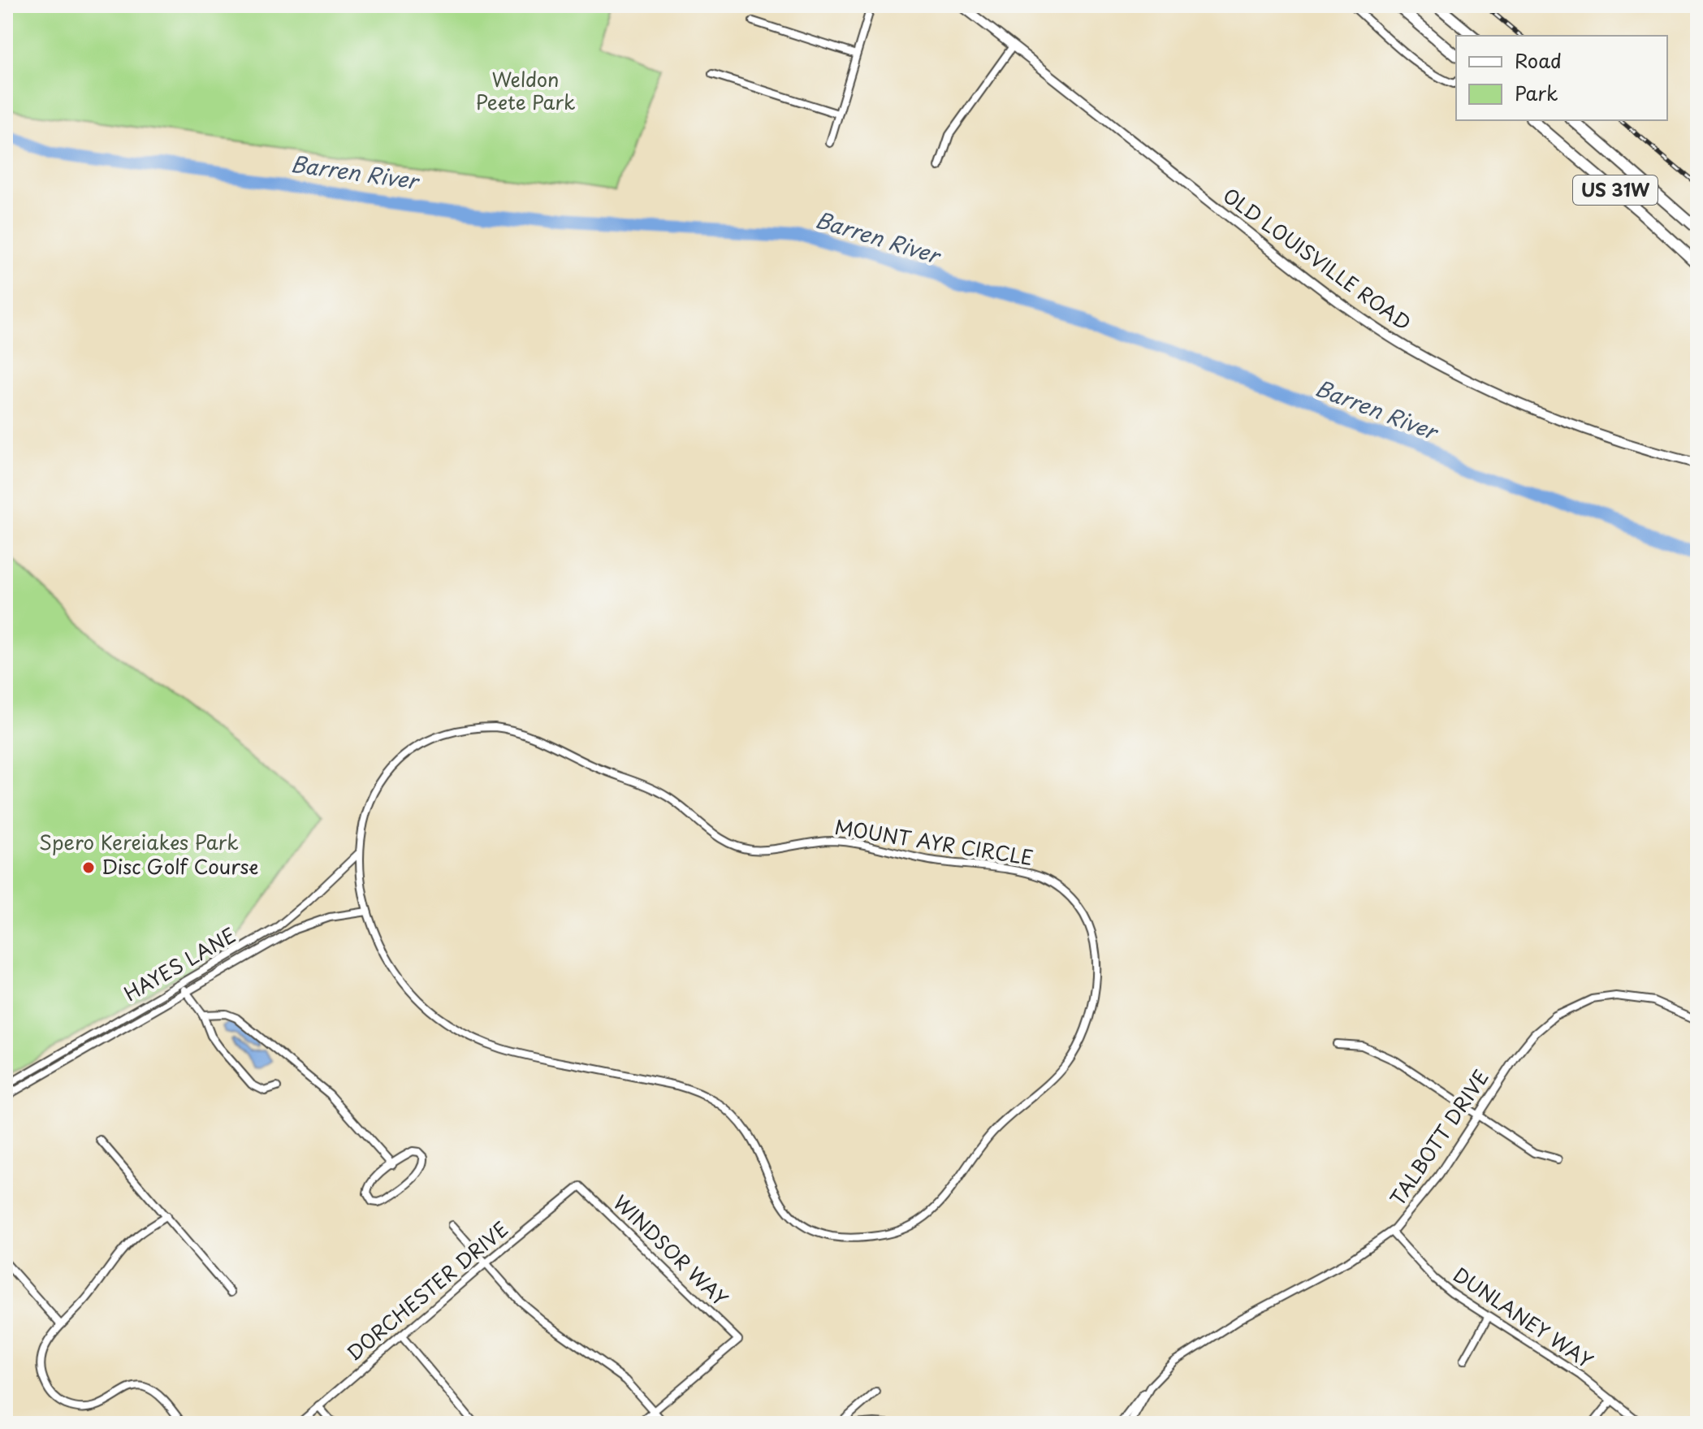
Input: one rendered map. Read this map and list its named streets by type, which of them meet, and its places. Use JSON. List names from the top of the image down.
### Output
{
  "streets": {
    "main road": ["US 31W"],
    "street": [
      "OLD LOUISVILLE ROAD",
      "MOUNT AYR CIRCLE",
      "HAYES LANE",
      "TALBOTT DRIVE",
      "WINDSOR WAY",
      "DORCHESTER DRIVE",
      "DUNLANEY WAY"
    ]
  },
  "crossings": [
    ["MOUNT AYR CIRCLE", "HAYES LANE"],
    ["TALBOTT DRIVE", "DUNLANEY WAY"],
    ["WINDSOR WAY", "DORCHESTER DRIVE"]
  ],
  "water": ["Barren River"],
  "parks": ["Weldon Peete Park", "Spero Kereiakes Park"],
  "places": ["Disc Golf Course"],
  "legend": ["Road", "Park"]
}
